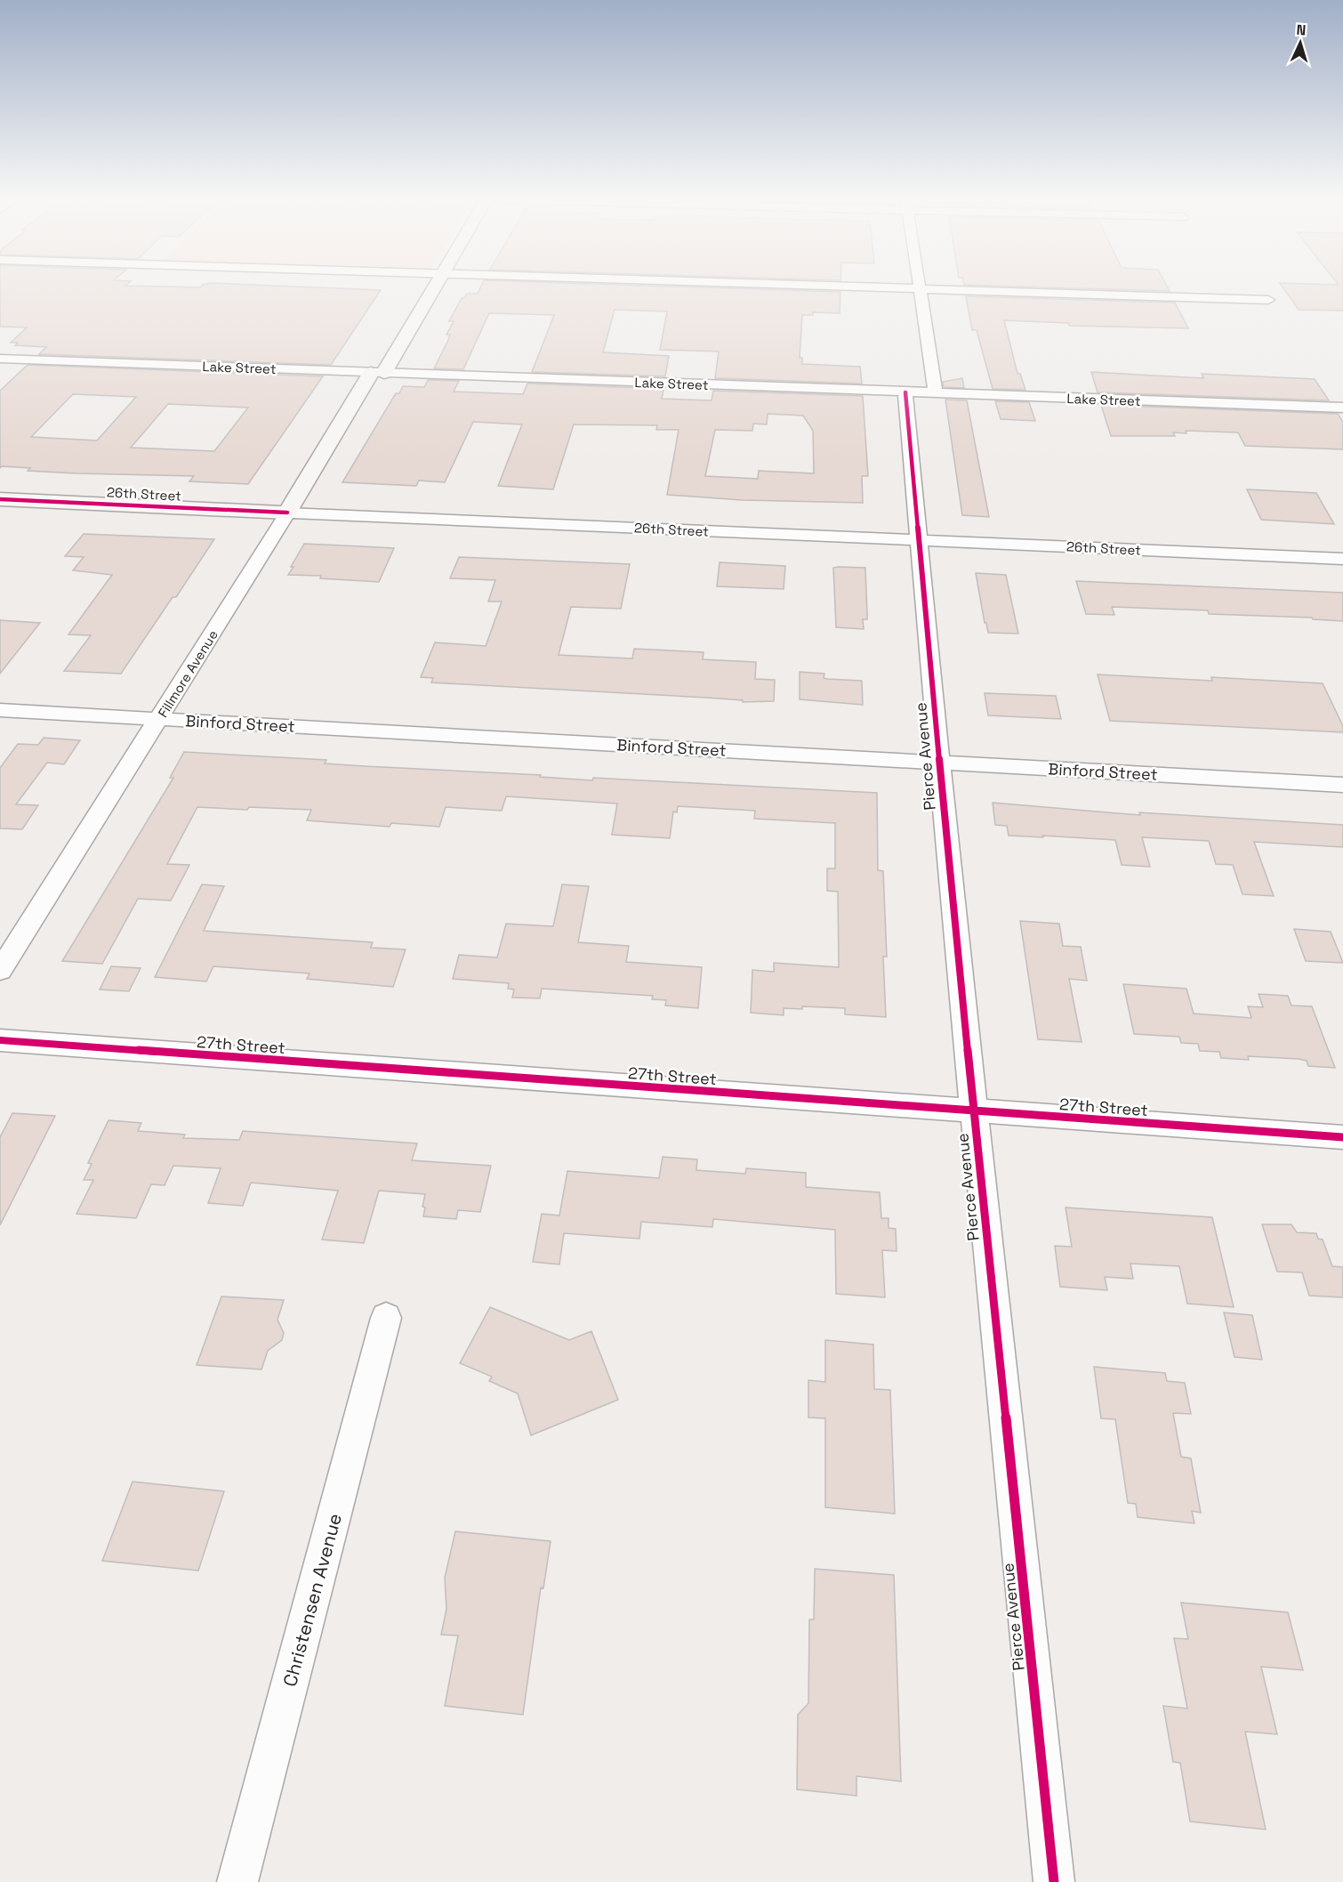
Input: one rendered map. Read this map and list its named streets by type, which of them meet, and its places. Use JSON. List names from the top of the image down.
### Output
{
  "streets": {
    "street": [
      "Lake Street",
      "26th Street",
      "Fillmore Avenue",
      "Binford Street",
      "Pierce Avenue",
      "27th Street",
      "Christensen Avenue"
    ]
  },
  "crossings": [
    ["Lake Street", "Fillmore Avenue"],
    ["Lake Street", "Pierce Avenue"],
    ["26th Street", "Fillmore Avenue"],
    ["26th Street", "Pierce Avenue"],
    ["Fillmore Avenue", "Binford Street"],
    ["Binford Street", "Pierce Avenue"],
    ["Pierce Avenue", "27th Street"]
  ],
  "north": "top"
}
